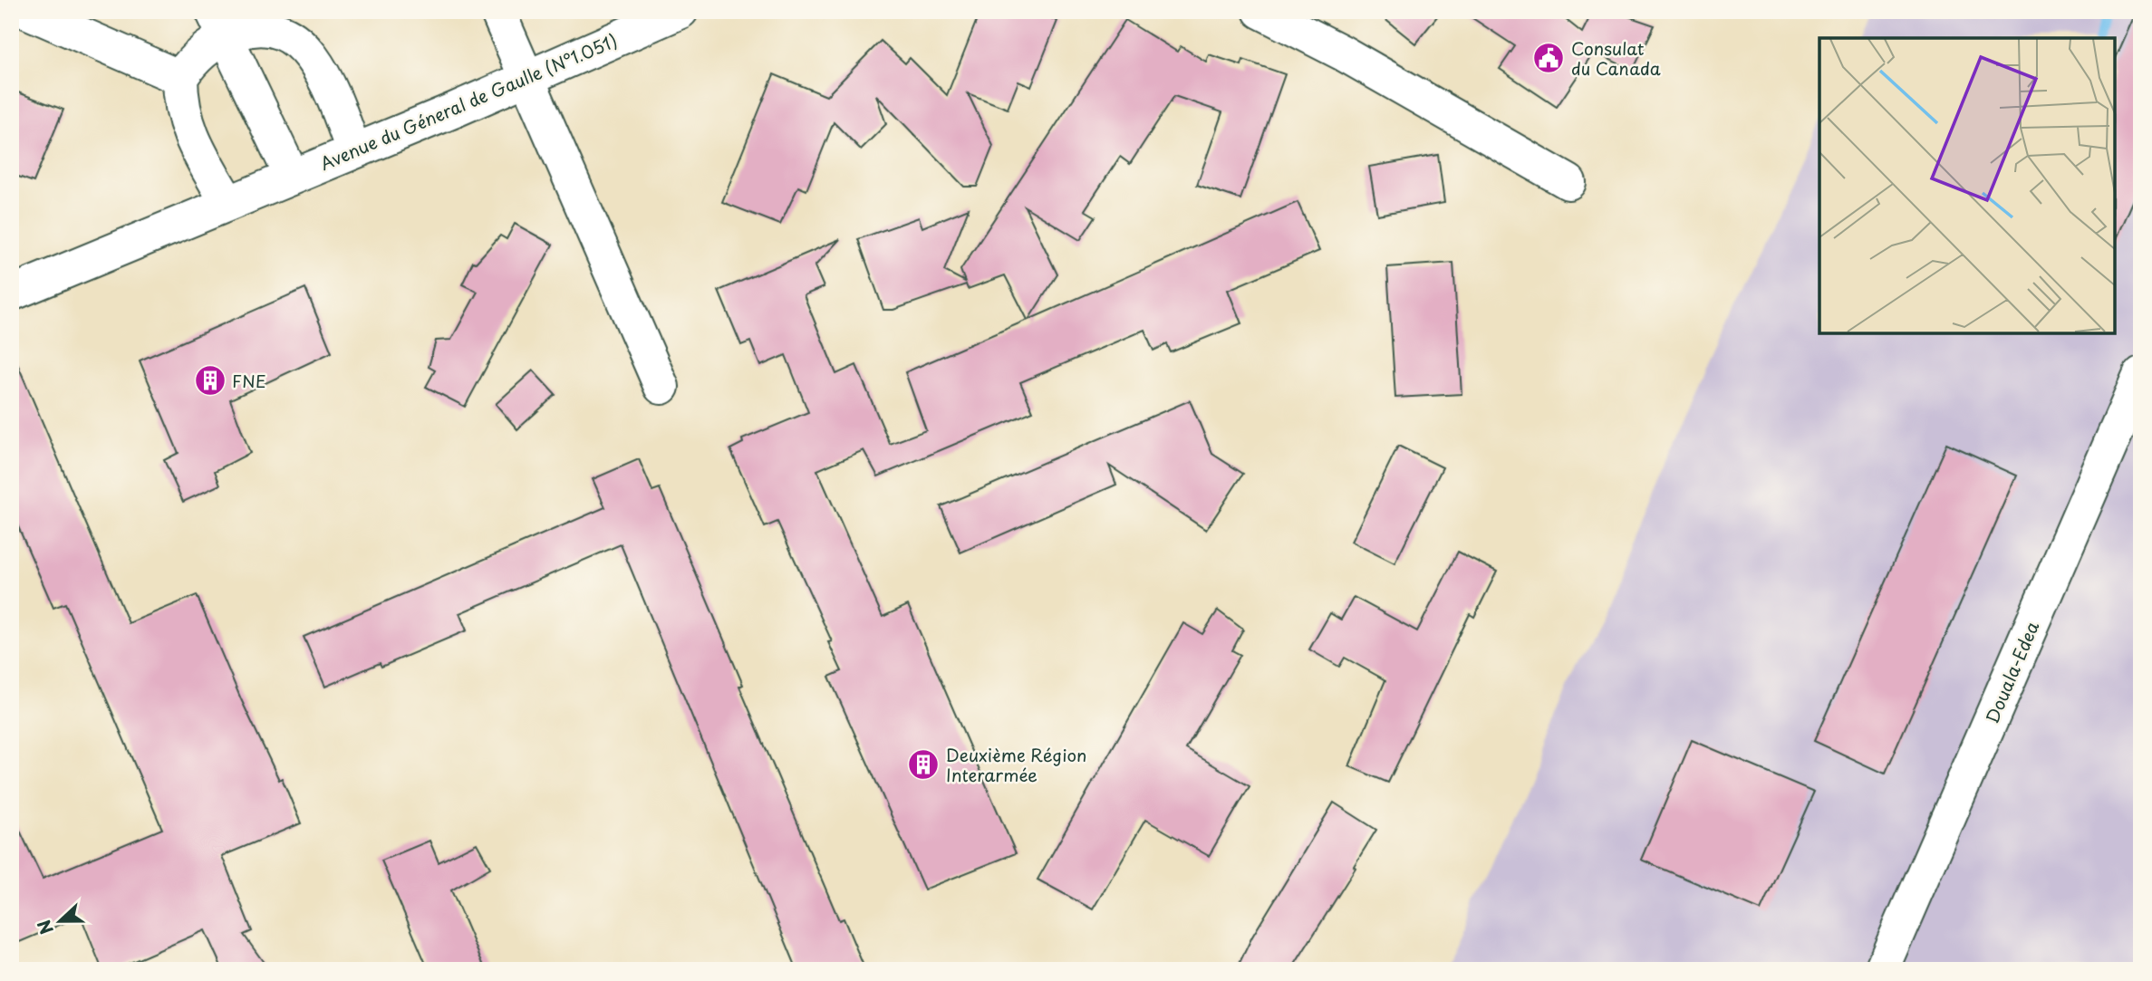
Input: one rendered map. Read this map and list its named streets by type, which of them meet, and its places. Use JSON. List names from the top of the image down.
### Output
{
  "streets": {
    "street": ["Avenue du Géneral de Gaulle (N°1.051)", "Douala-Edea"]
  },
  "places": {
    "public building": ["Consulat du Canada"],
    "building": ["FNE", "Deuxième Région Interarmée"]
  },
  "north": "left"
}
